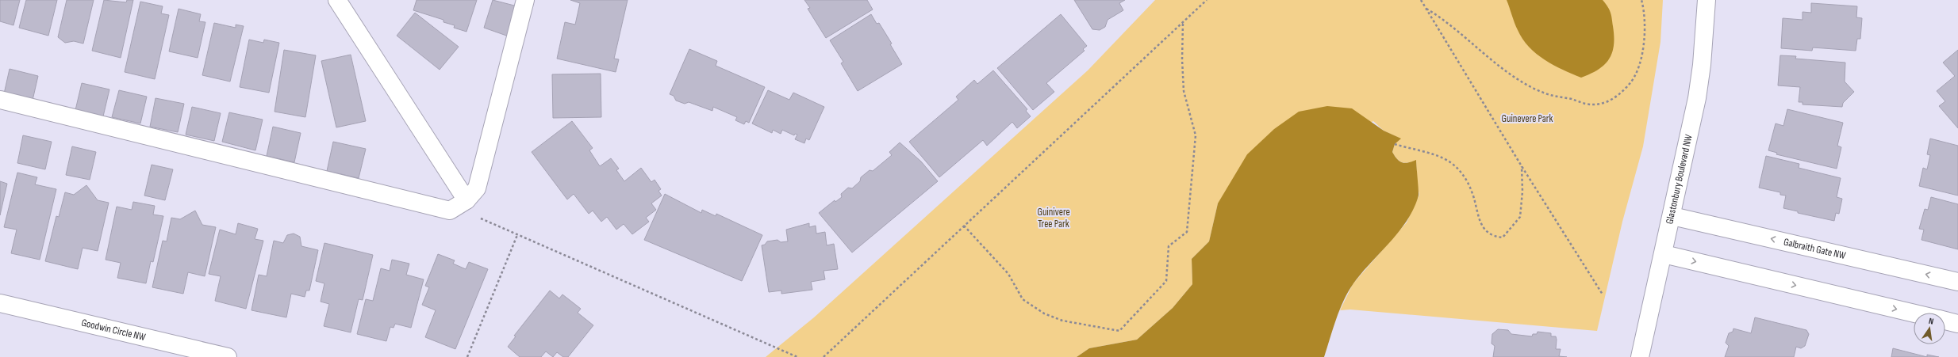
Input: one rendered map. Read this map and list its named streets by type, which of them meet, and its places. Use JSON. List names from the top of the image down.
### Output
{
  "streets": {
    "street": ["Glastonbury Boulevard NW", "Galbraith Gate NW", "Goodwin Circle NW"]
  },
  "crossings": [
    ["Glastonbury Boulevard NW", "Galbraith Gate NW"]
  ],
  "parks": ["Guinevere Park", "Guinivere Tree Park"],
  "north": "top"
}
